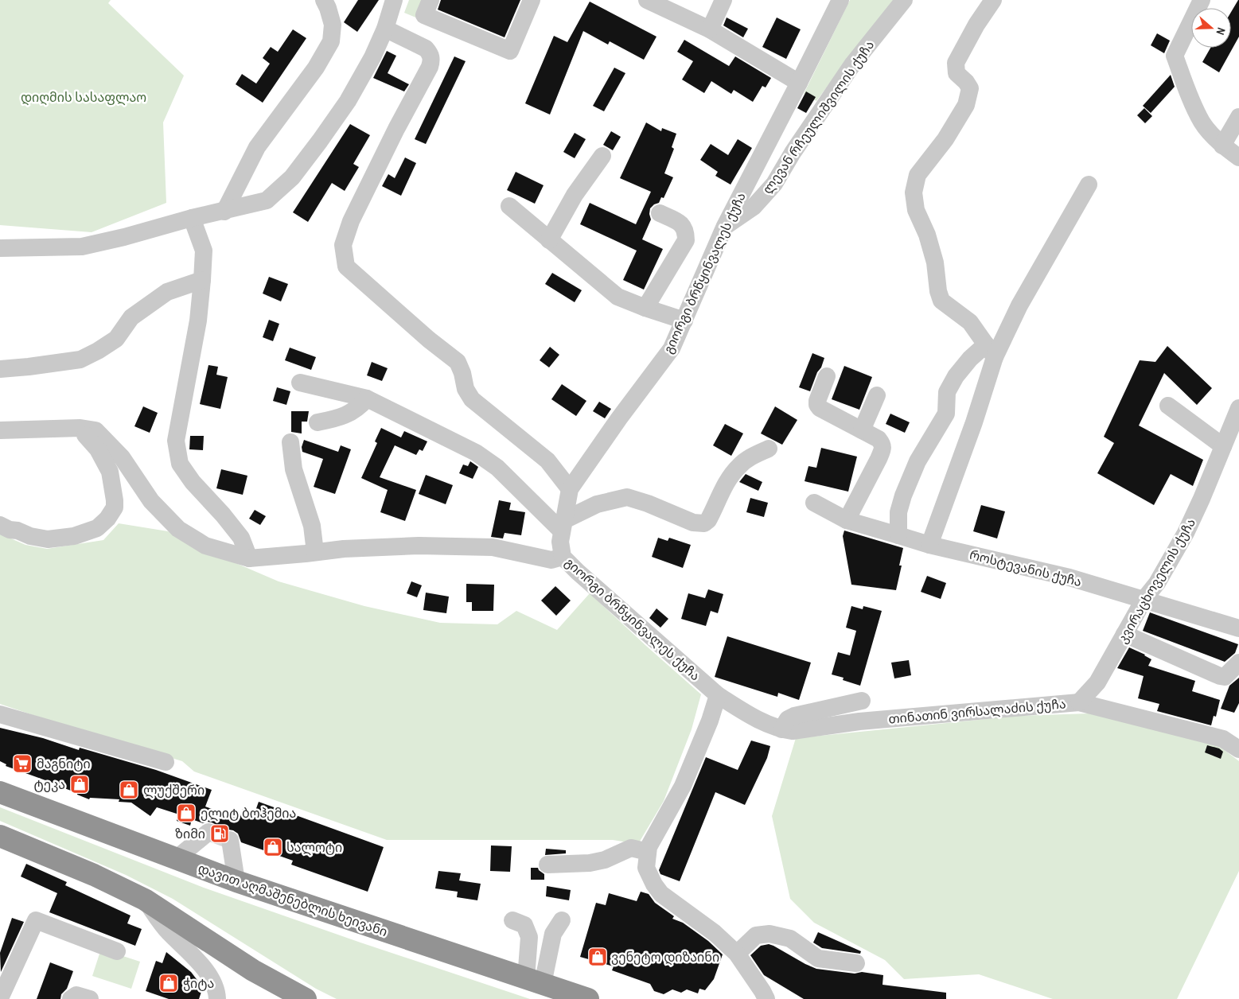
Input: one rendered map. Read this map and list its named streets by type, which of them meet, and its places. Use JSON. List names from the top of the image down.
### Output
{
  "streets": {
    "highway": ["დავით აღმაშენებლის ხეივანი"],
    "street": [
      "ლევან რჩეულიშვილის ქუჩა",
      "გიორგი ბრწყინვალეს ქუჩა",
      "როსტევანის ქუჩა",
      "კვირაცხოველის ქუჩა",
      "თინათინ ვირსალაძის ქუჩა"
    ]
  },
  "crossings": [
    ["ლევან რჩეულიშვილის ქუჩა", "გიორგი ბრწყინვალეს ქუჩა"],
    ["გიორგი ბრწყინვალეს ქუჩა", "თინათინ ვირსალაძის ქუჩა"],
    ["როსტევანის ქუჩა", "კვირაცხოველის ქუჩა"],
    ["კვირაცხოველის ქუჩა", "თინათინ ვირსალაძის ქუჩა"]
  ],
  "parks": ["დიღმის სასაფლაო"],
  "places": {
    "supermarket": ["მაგნიტი"],
    "shop": [
      "ტეკა",
      "ლუქშერი",
      "ელიტ ბოჰემია",
      "სალოტი",
      "ვენეტო დიზაინი",
      "ჭიტა"
    ],
    "fuel station": ["ზიმი"]
  },
  "north": "right"
}
